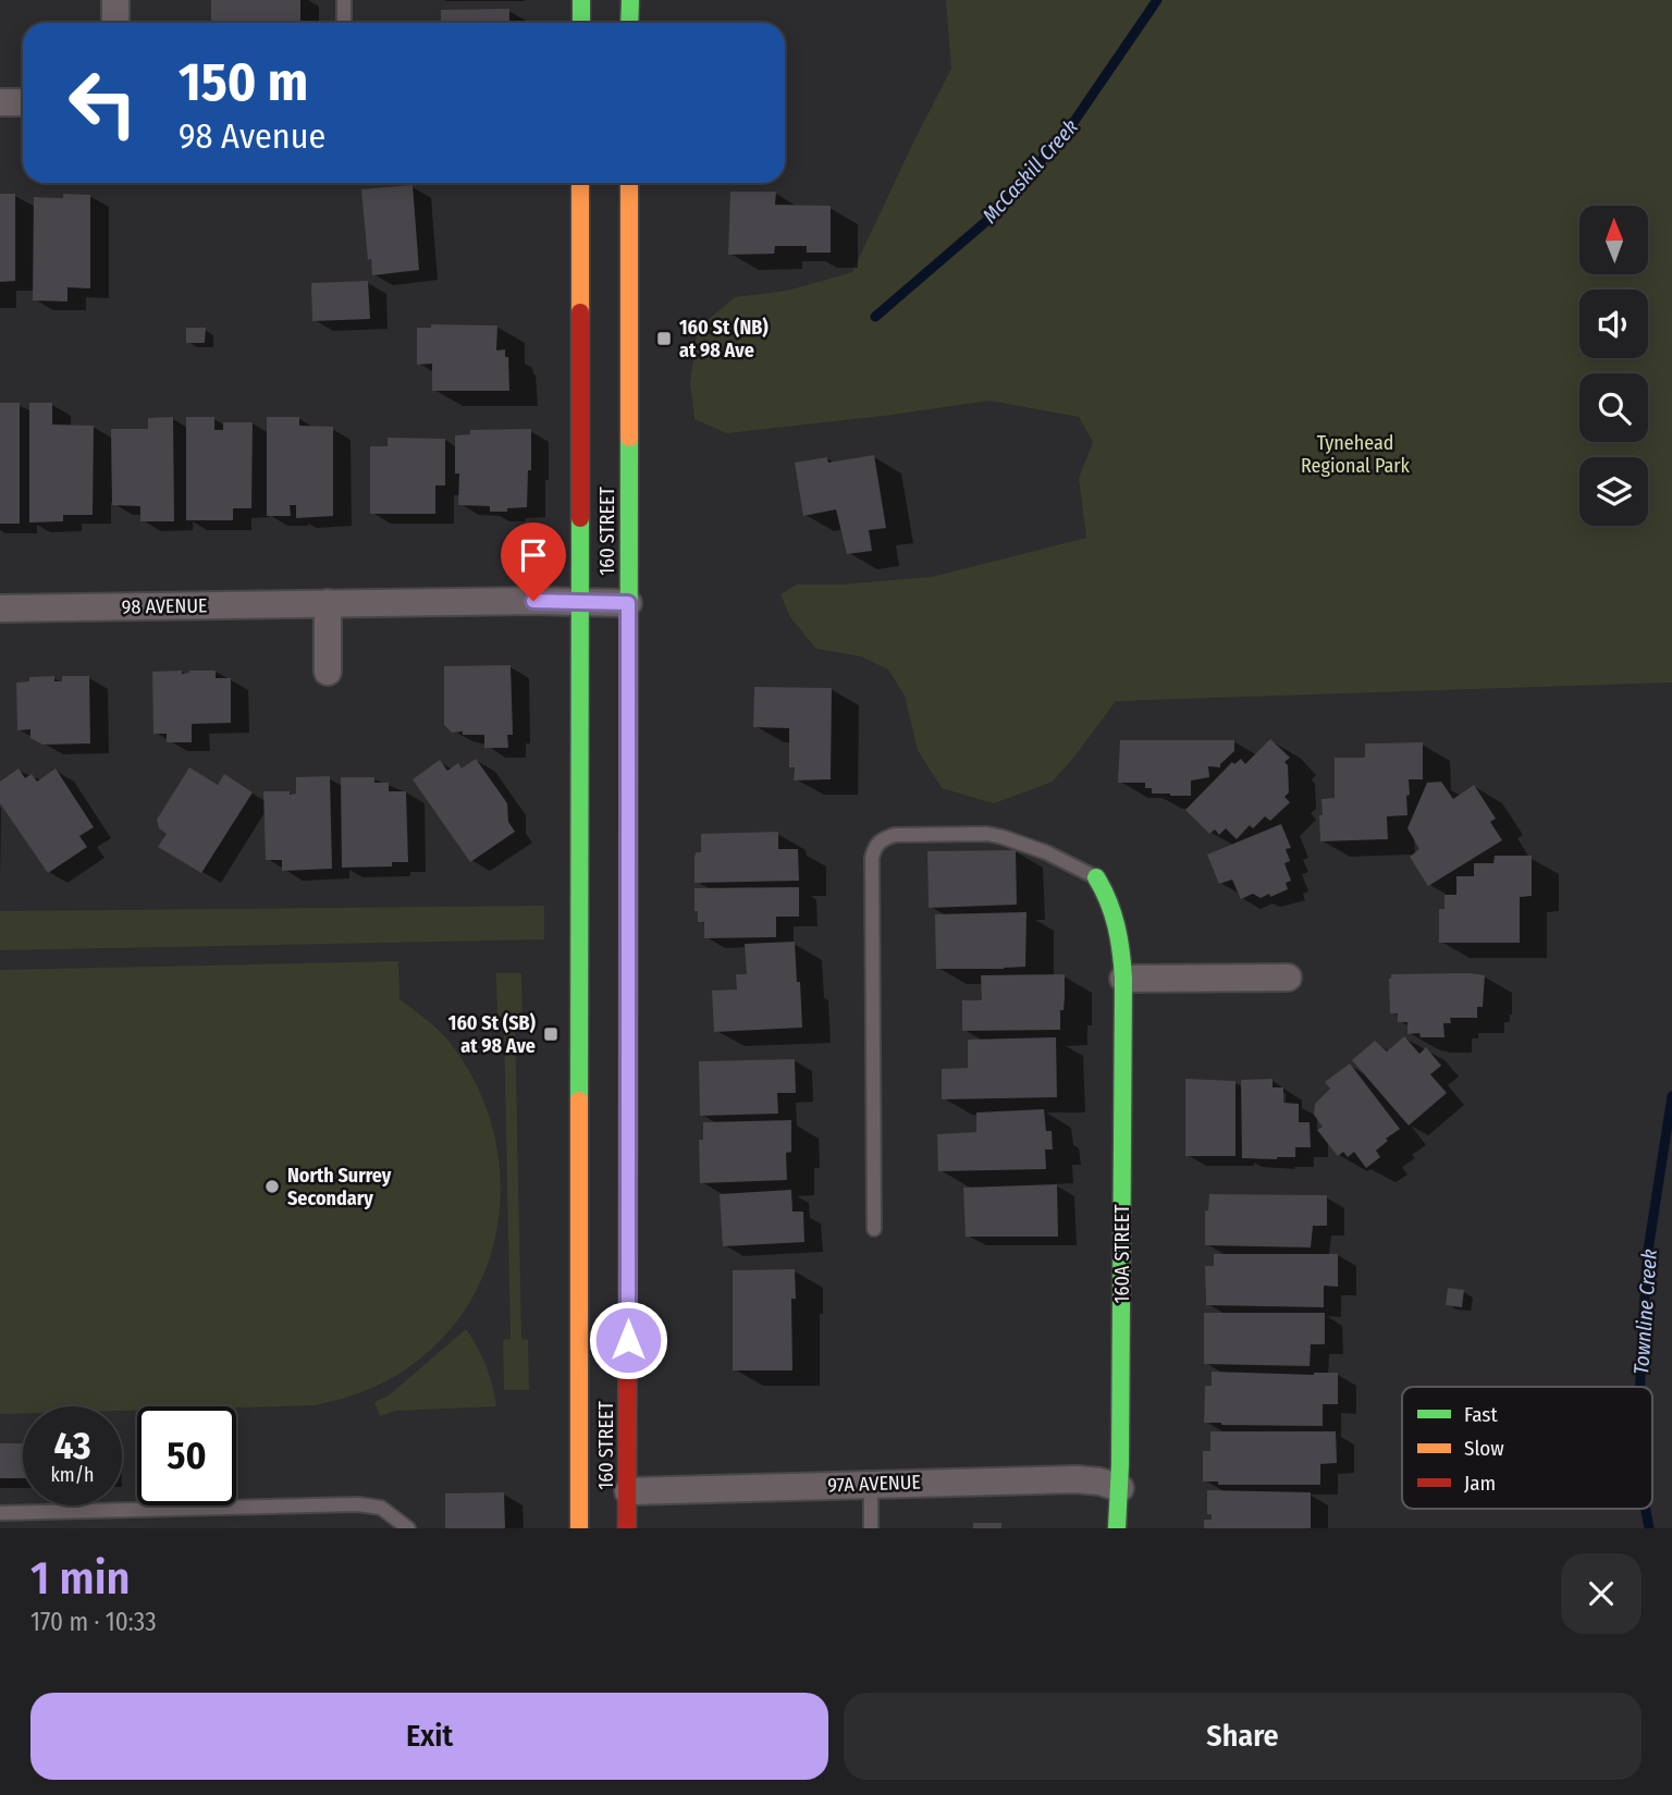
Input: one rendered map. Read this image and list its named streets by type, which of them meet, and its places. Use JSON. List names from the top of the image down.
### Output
{
  "streets": {
    "main road": ["160 STREET", "160A STREET"],
    "street": ["98 AVENUE", "97A AVENUE"]
  },
  "crossings": [
    ["160 STREET", "98 AVENUE"],
    ["160 STREET", "97A AVENUE"],
    ["160A STREET", "97A AVENUE"]
  ],
  "water": ["McCaskill Creek", "Townline Creek"],
  "parks": ["Tynehead Regional Park"],
  "places": {
    "transit": ["160 St (NB) at 98 Ave", "160 St (SB) at 98 Ave"],
    "other": ["North Surrey Secondary"]
  },
  "legend": ["Fast", "Slow", "Jam"],
  "north": "top",
  "page": {
    "turn": ["150 m", "98 Avenue"],
    "speed": "43 km/h",
    "limit": "50",
    "heading": ["1 min", "170 m · 10:33"],
    "buttons": ["Exit", "Share"]
  }
}
